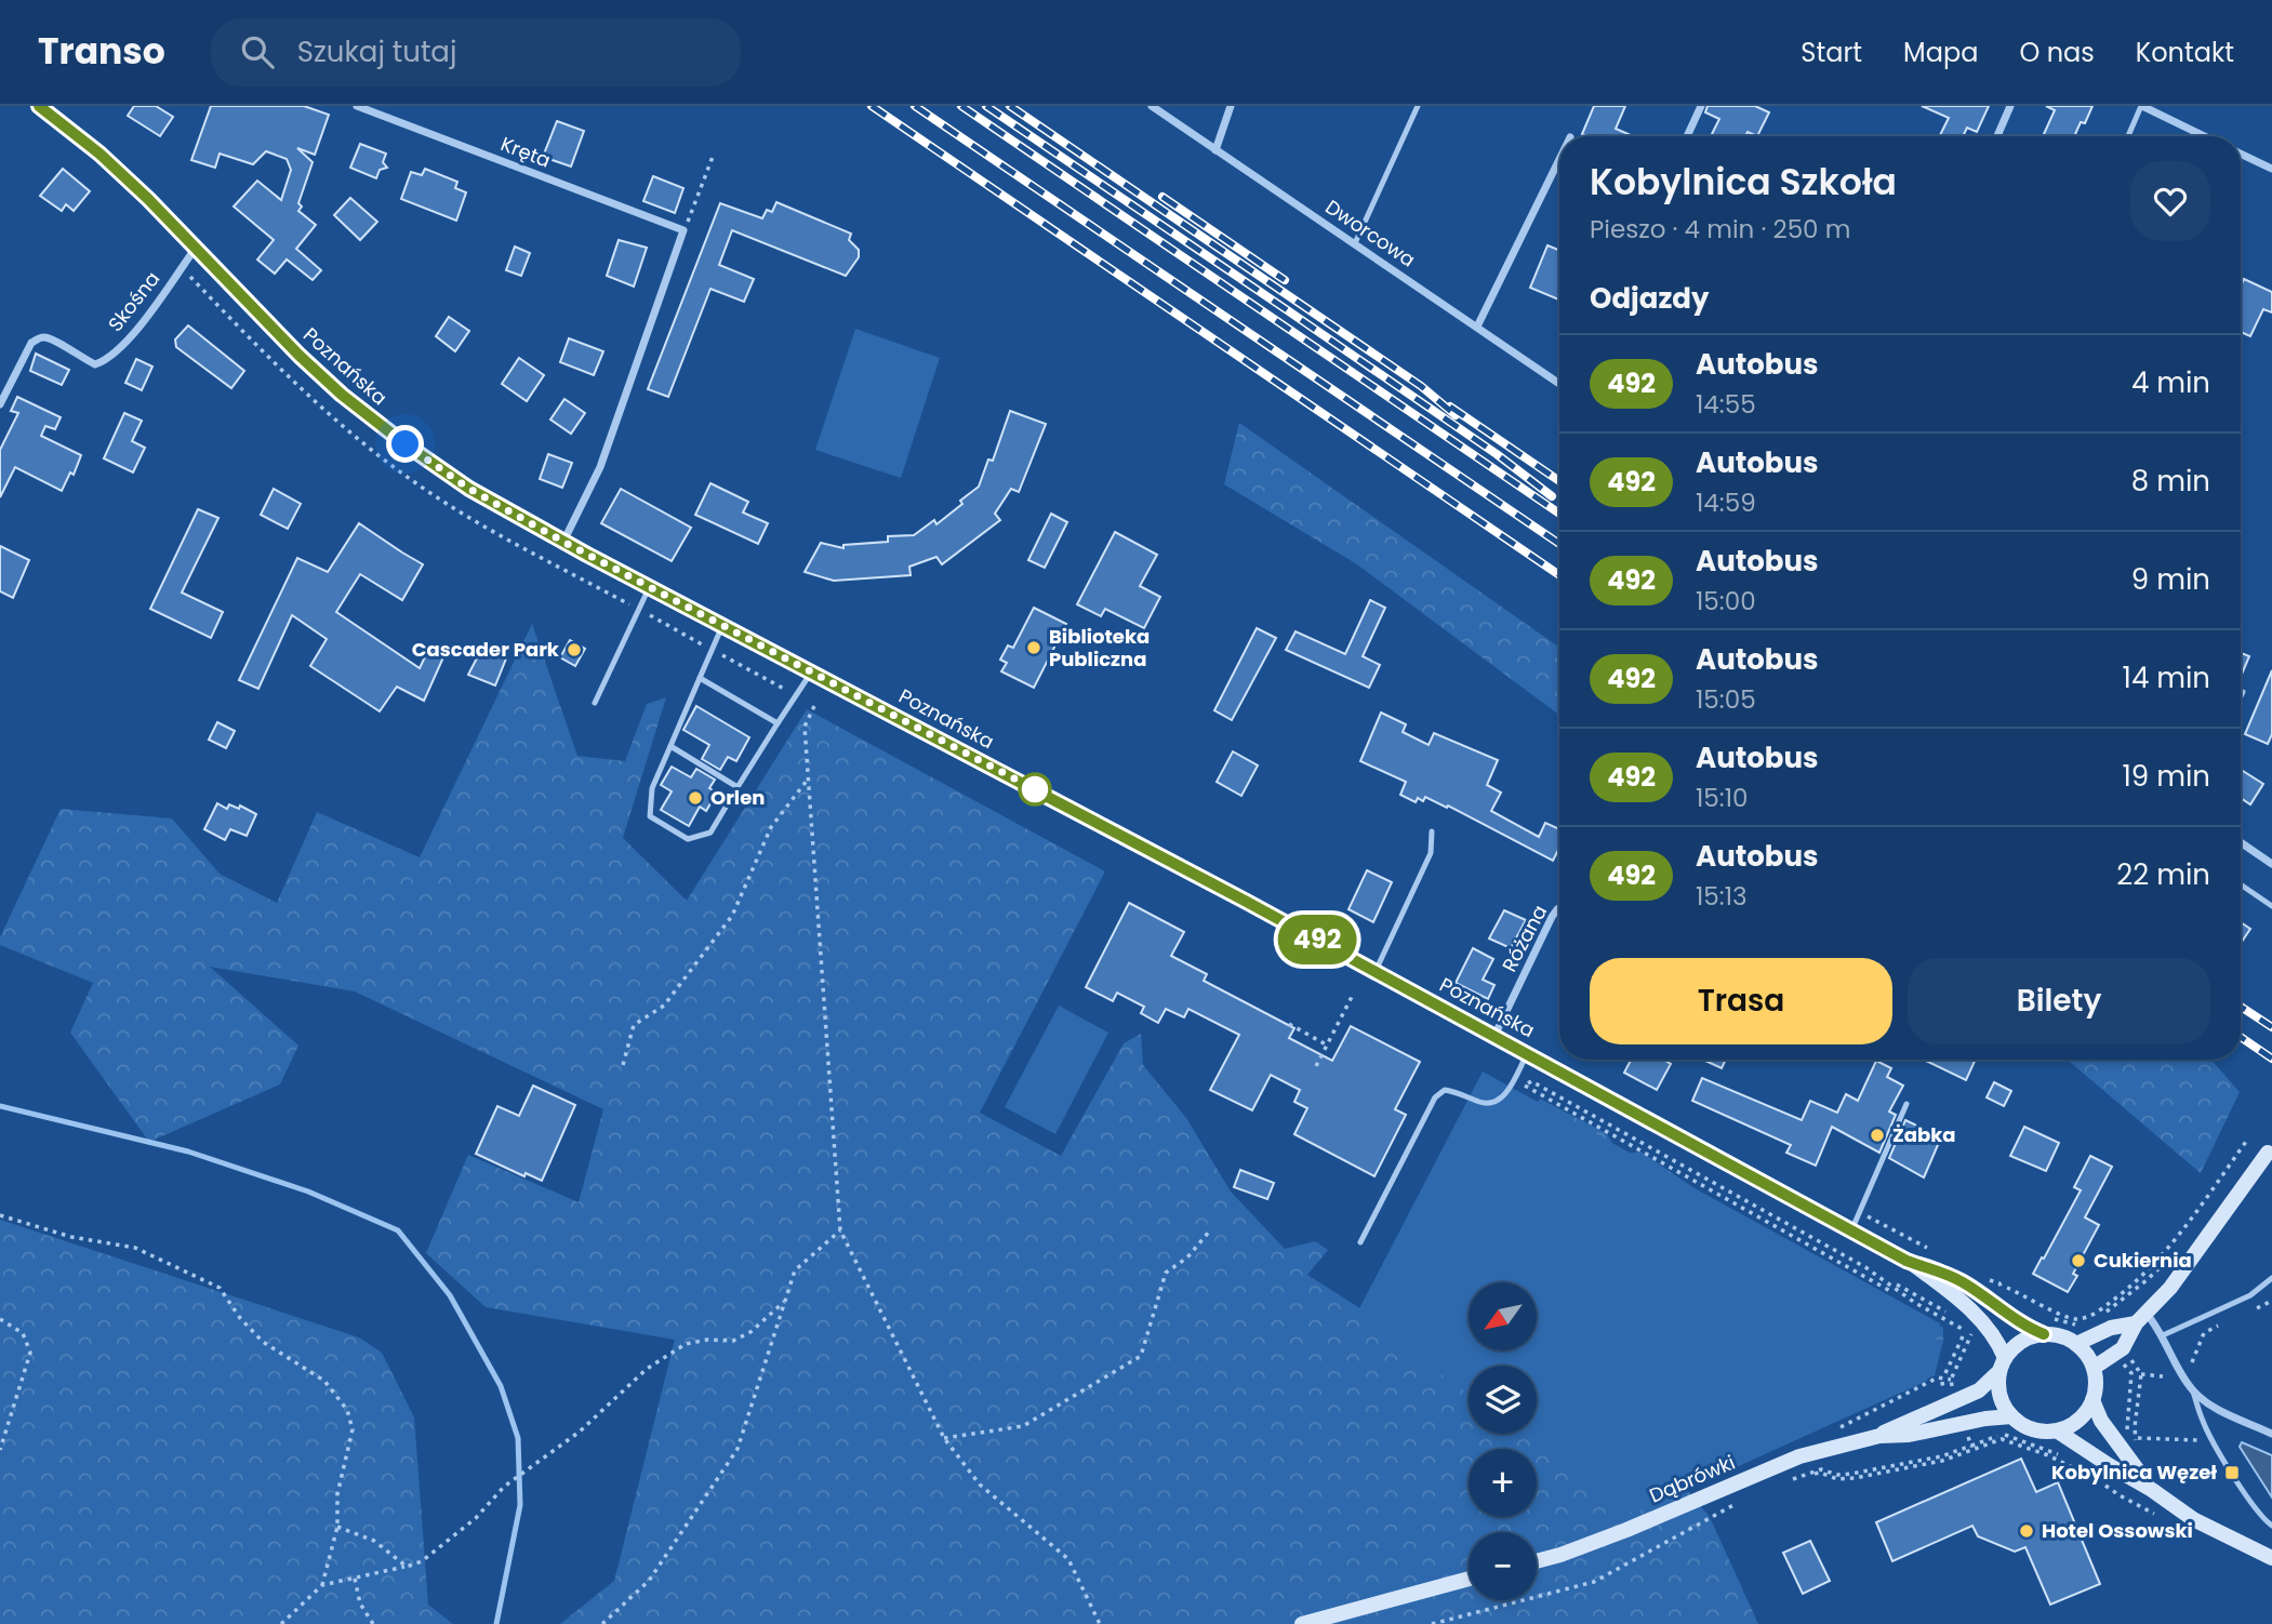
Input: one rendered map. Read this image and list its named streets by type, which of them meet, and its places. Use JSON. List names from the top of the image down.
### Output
{
  "streets": {
    "main road": ["Poznańska", "Dąbrówki"],
    "street": [
      "Kręta",
      "Dworcowa",
      "Skośna",
      "Różana"
    ]
  },
  "crossings": [
    ["Skośna", "Poznańska"],
    ["Poznańska", "Różana"],
    ["Poznańska", "Dąbrówki"]
  ],
  "places": {
    "other": [
      "Biblioteka Publiczna",
      "Cascader Park",
      "Orlen",
      "Żabka",
      "Cukiernia",
      "Hotel Ossowski"
    ],
    "transit": ["Kobylnica Węzeł"]
  },
  "lines": ["bus line 492"],
  "north": "bottom left",
  "page": {
    "header": "Transo",
    "search": "Szukaj tutaj",
    "nav": [
      "Start",
      "Mapa",
      "O nas",
      "Kontakt"
    ],
    "on_map": "492",
    "heading": [
      ["Kobylnica Szkoła", "Pieszo · 4 min · 250 m"],
      "Odjazdy"
    ],
    "list": [
      {
        "mark": "492",
        "name": "Autobus",
        "note": "14:55",
        "value": "4 min"
      },
      {
        "mark": "492",
        "name": "Autobus",
        "note": "14:59",
        "value": "8 min"
      },
      {
        "mark": "492",
        "name": "Autobus",
        "note": "15:00",
        "value": "9 min"
      },
      {
        "mark": "492",
        "name": "Autobus",
        "note": "15:05",
        "value": "14 min"
      },
      {
        "mark": "492",
        "name": "Autobus",
        "note": "15:10",
        "value": "19 min"
      },
      {
        "mark": "492",
        "name": "Autobus",
        "note": "15:13",
        "value": "22 min"
      }
    ],
    "buttons": ["Trasa", "Bilety"],
    "map_buttons": ["+", "−"]
  }
}
